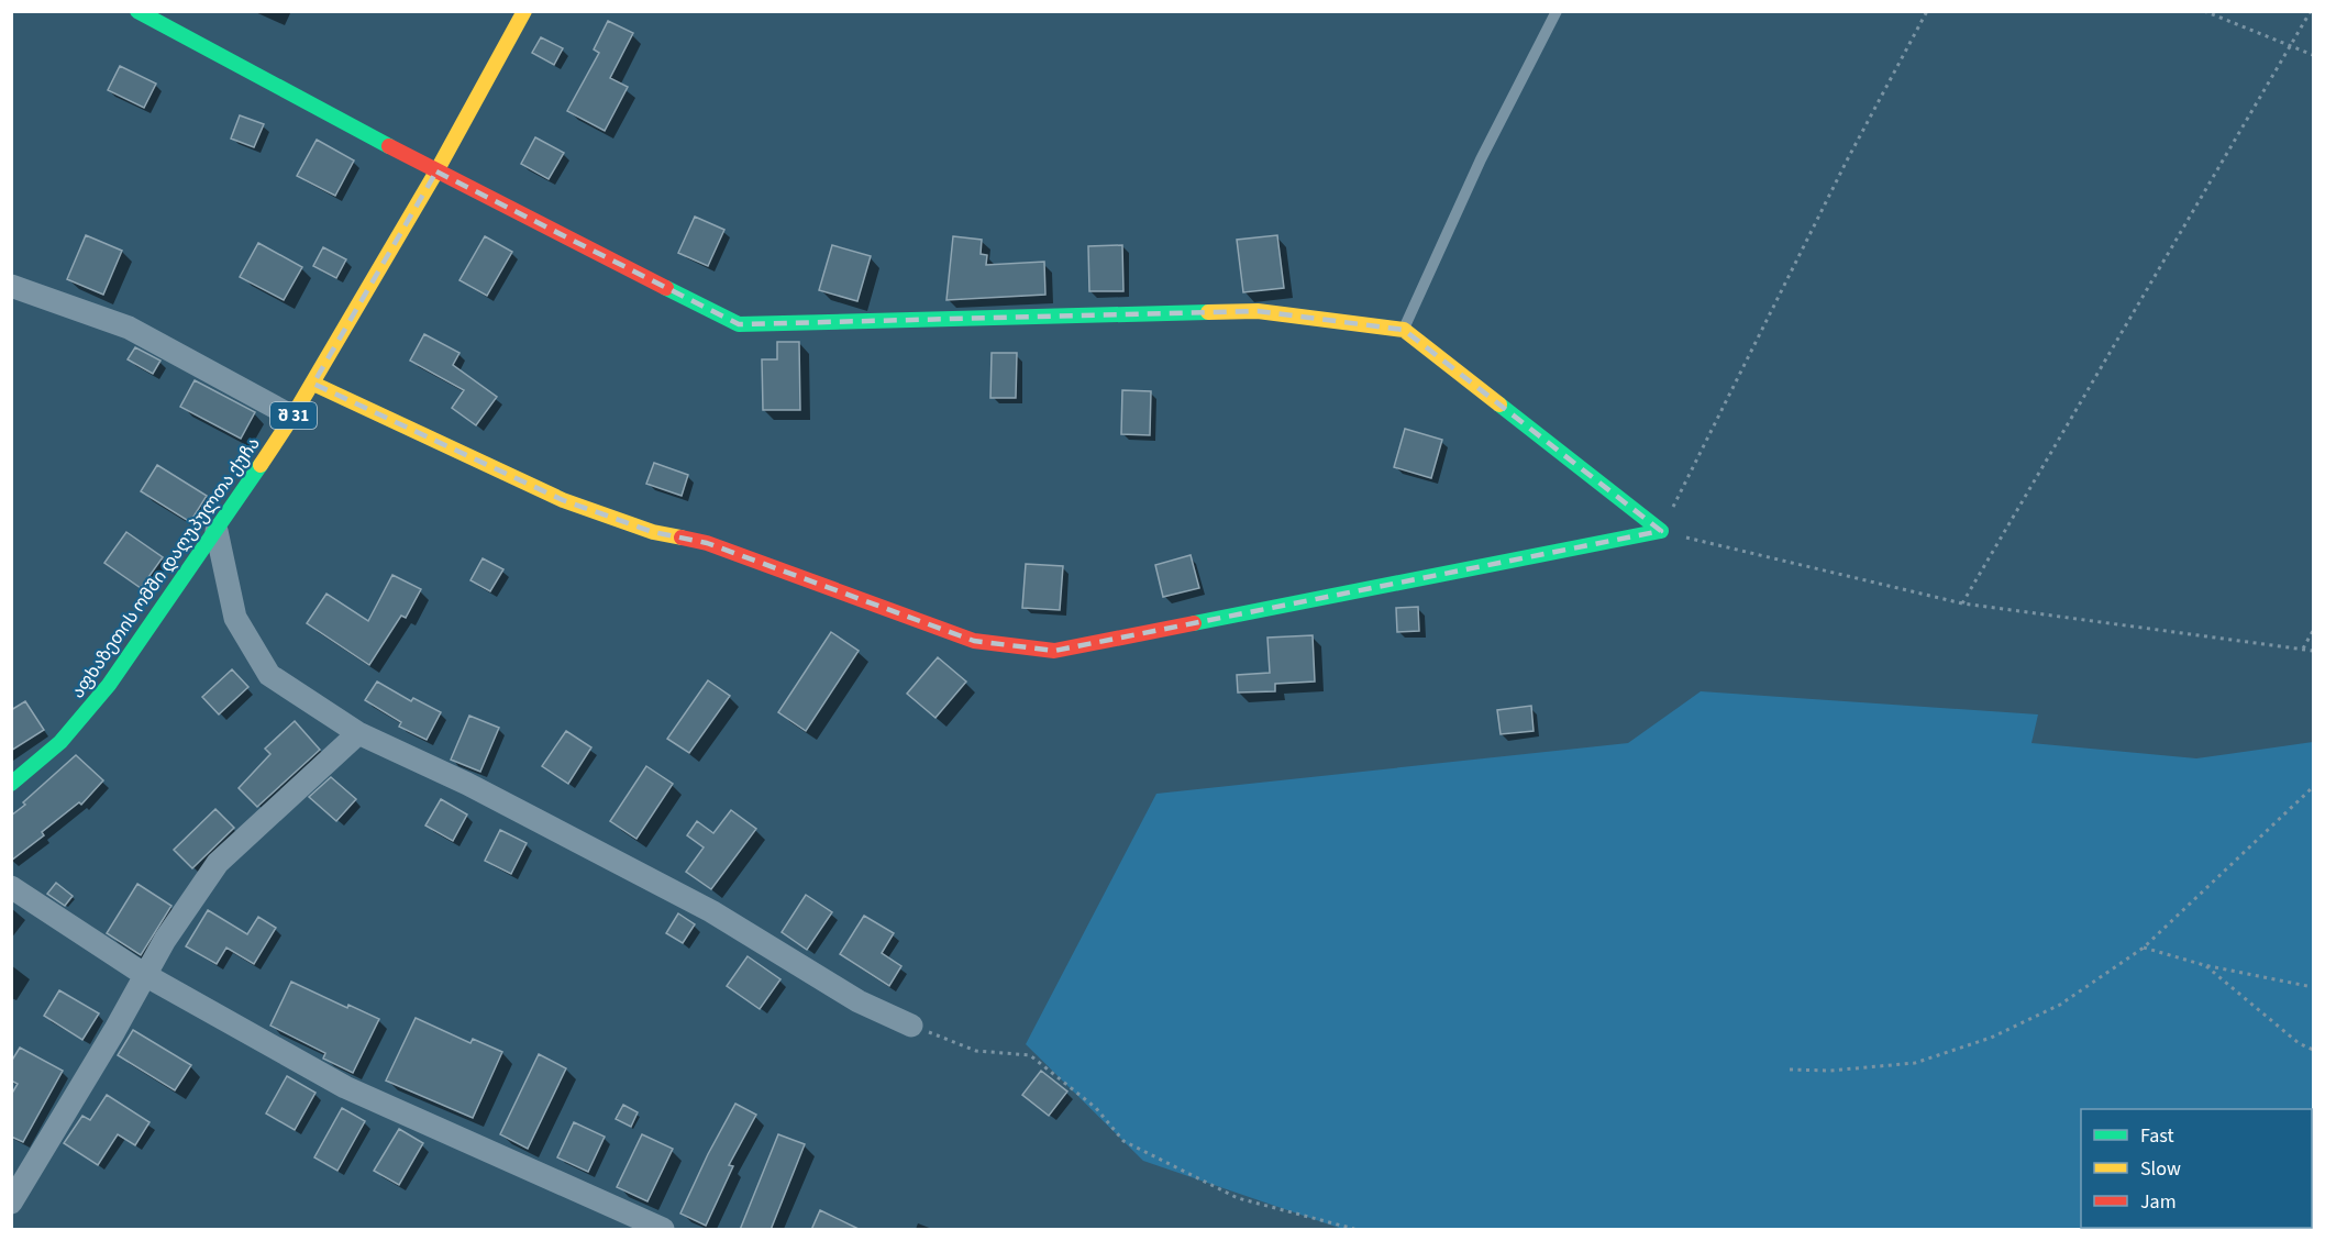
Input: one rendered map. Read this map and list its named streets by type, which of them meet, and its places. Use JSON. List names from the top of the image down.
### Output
{
  "streets": {
    "street": ["შ 31", "აფხაზეთის ომში დაღუპულთა ქუჩა"]
  },
  "legend": ["Fast", "Slow", "Jam"]
}
